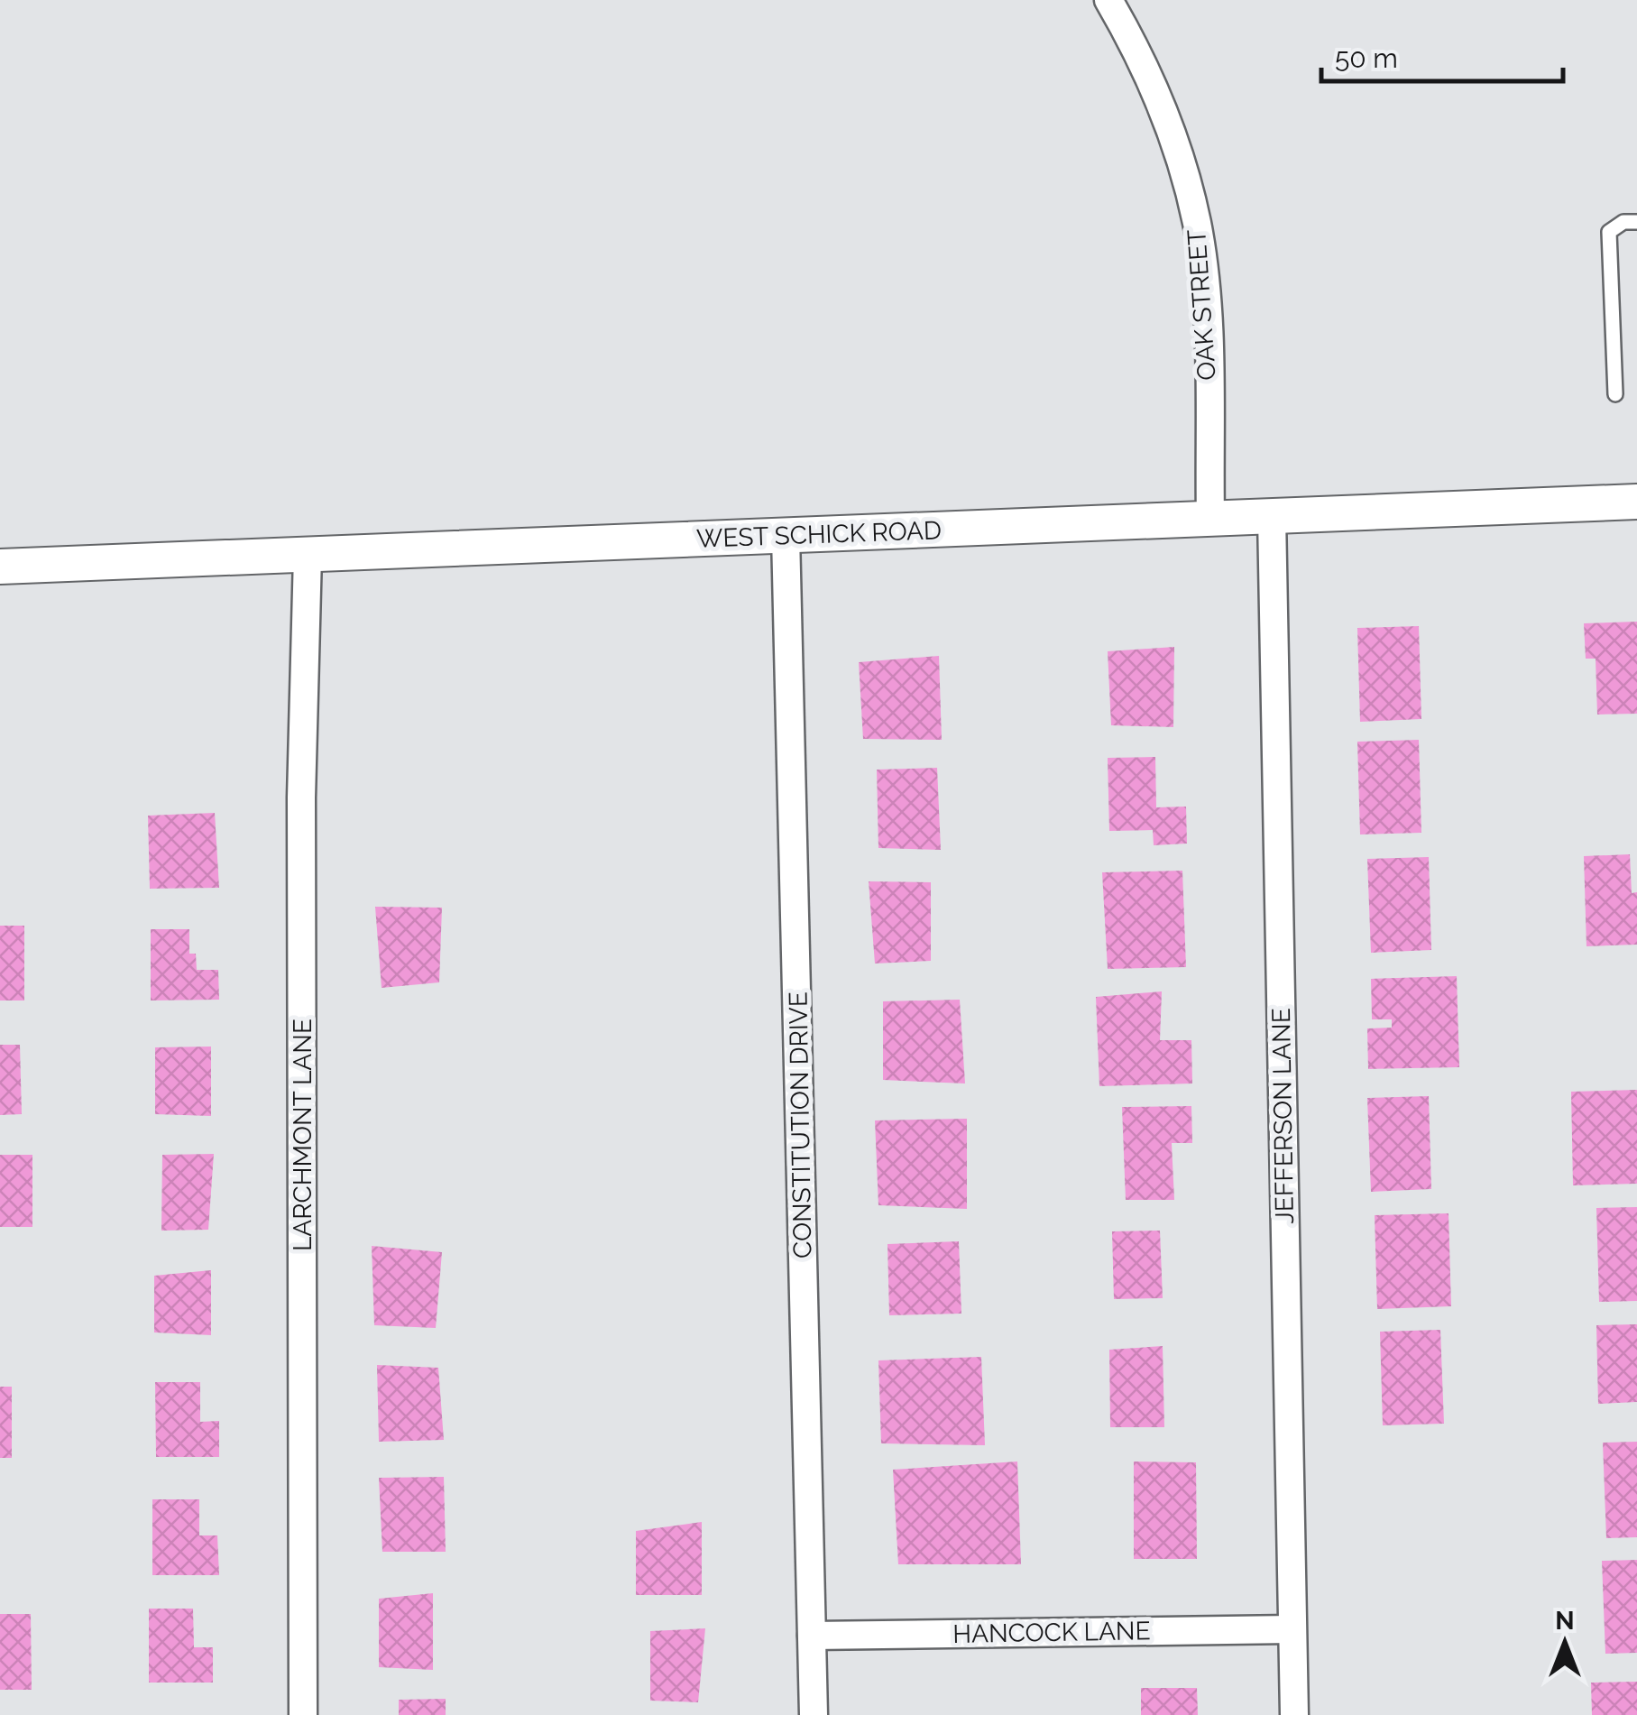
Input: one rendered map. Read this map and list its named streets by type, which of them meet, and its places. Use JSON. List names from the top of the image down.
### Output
{
  "streets": {
    "street": [
      "OAK STREET",
      "WEST SCHICK ROAD",
      "JEFFERSON LANE",
      "CONSTITUTION DRIVE",
      "LARCHMONT LANE",
      "HANCOCK LANE"
    ]
  },
  "crossings": [
    ["OAK STREET", "WEST SCHICK ROAD"],
    ["WEST SCHICK ROAD", "JEFFERSON LANE"],
    ["WEST SCHICK ROAD", "CONSTITUTION DRIVE"],
    ["WEST SCHICK ROAD", "LARCHMONT LANE"],
    ["JEFFERSON LANE", "HANCOCK LANE"],
    ["CONSTITUTION DRIVE", "HANCOCK LANE"]
  ],
  "scale_bar": "50 m",
  "north": "top"
}
